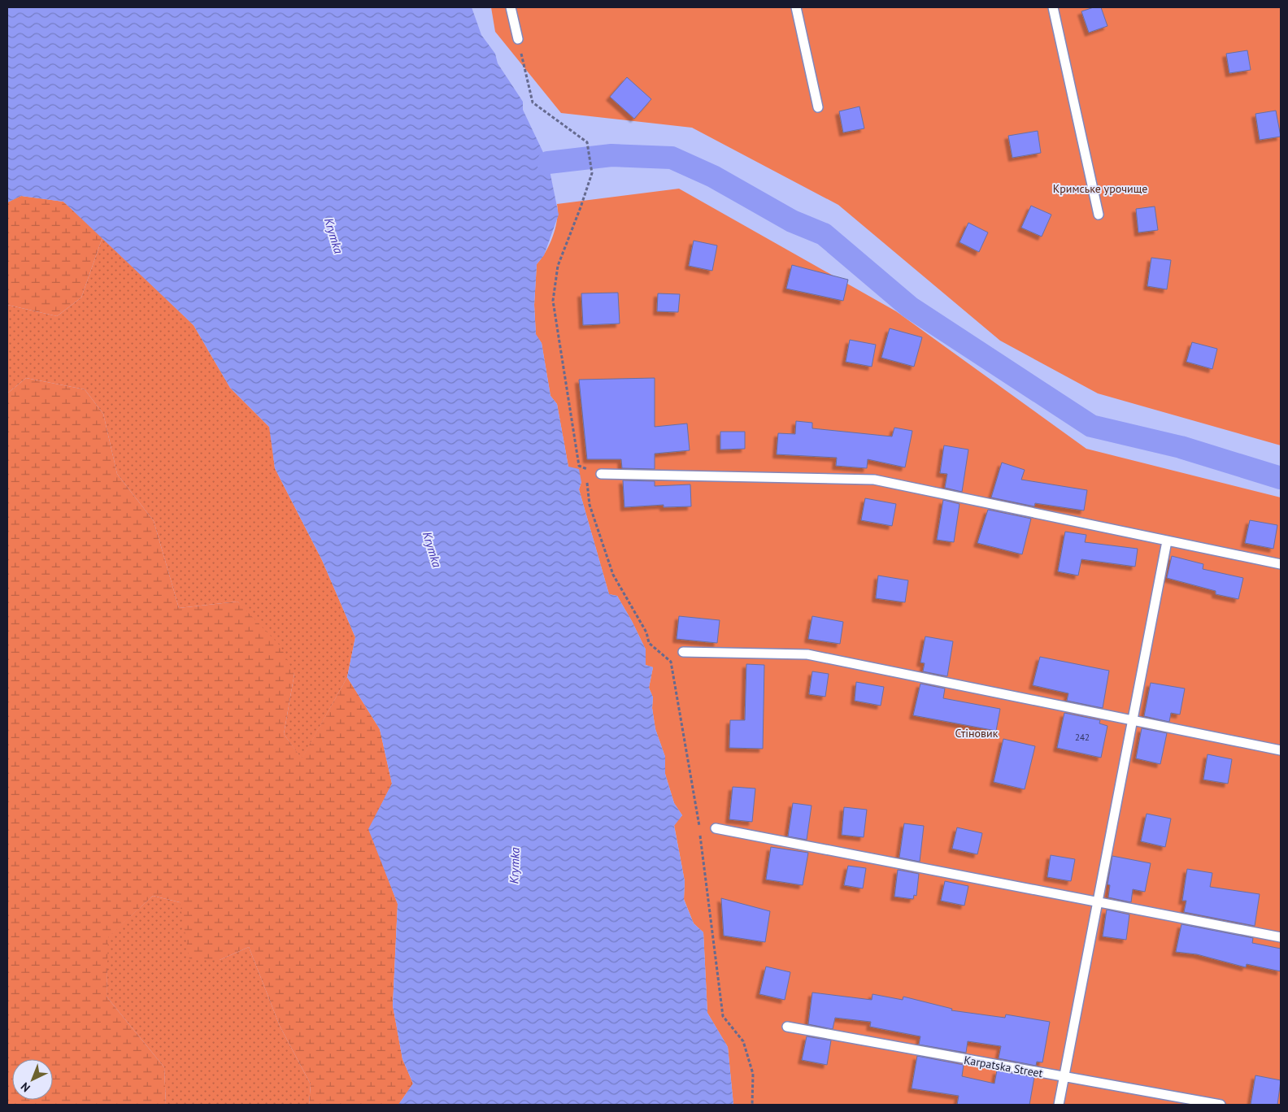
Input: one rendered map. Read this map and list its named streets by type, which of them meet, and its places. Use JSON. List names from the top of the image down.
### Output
{
  "streets": {
    "lane": ["Karpatska Street"]
  },
  "water": ["Krymka"],
  "parks": ["Кримське урочище", "Стіновик"],
  "house_numbers": ["242"],
  "north": "bottom left"
}
